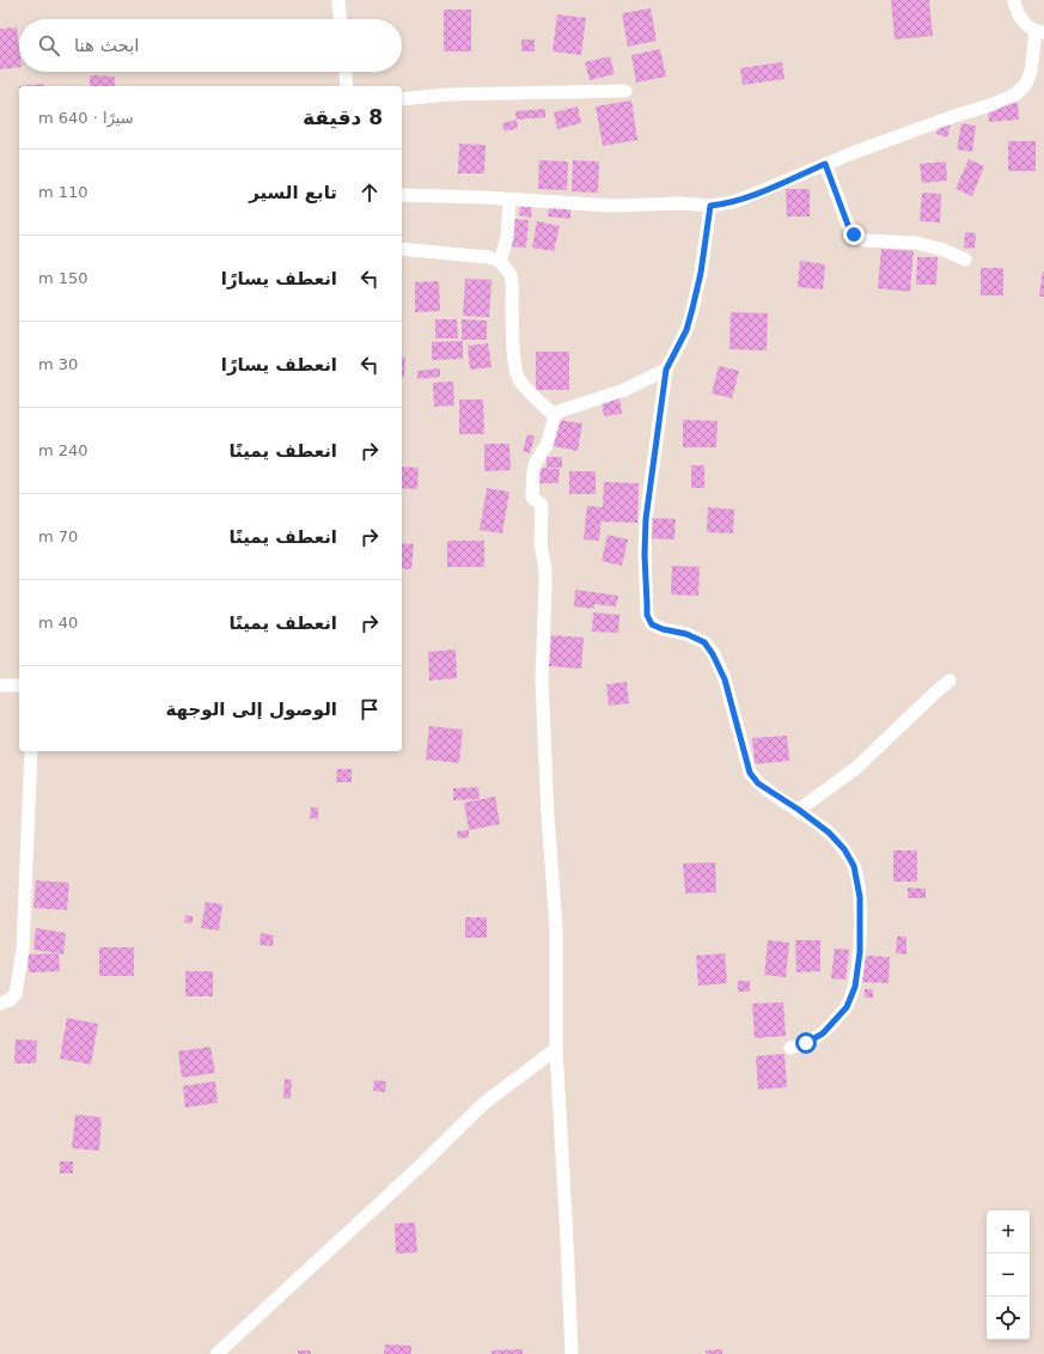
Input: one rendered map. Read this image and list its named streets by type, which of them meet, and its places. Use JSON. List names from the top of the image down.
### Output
{
  "page": {
    "search": "ابحث هنا",
    "heading": ["8 دقيقة", "سيرًا · 640 m"],
    "list": [
      ["تابع السير", "110 m"],
      ["انعطف يسارًا", "150 m"],
      ["انعطف يسارًا", "30 m"],
      ["انعطف يمينًا", "240 m"],
      ["انعطف يمينًا", "70 m"],
      ["انعطف يمينًا", "40 m"],
      "الوصول إلى الوجهة"
    ],
    "map_buttons": ["+", "−"]
  }
}
